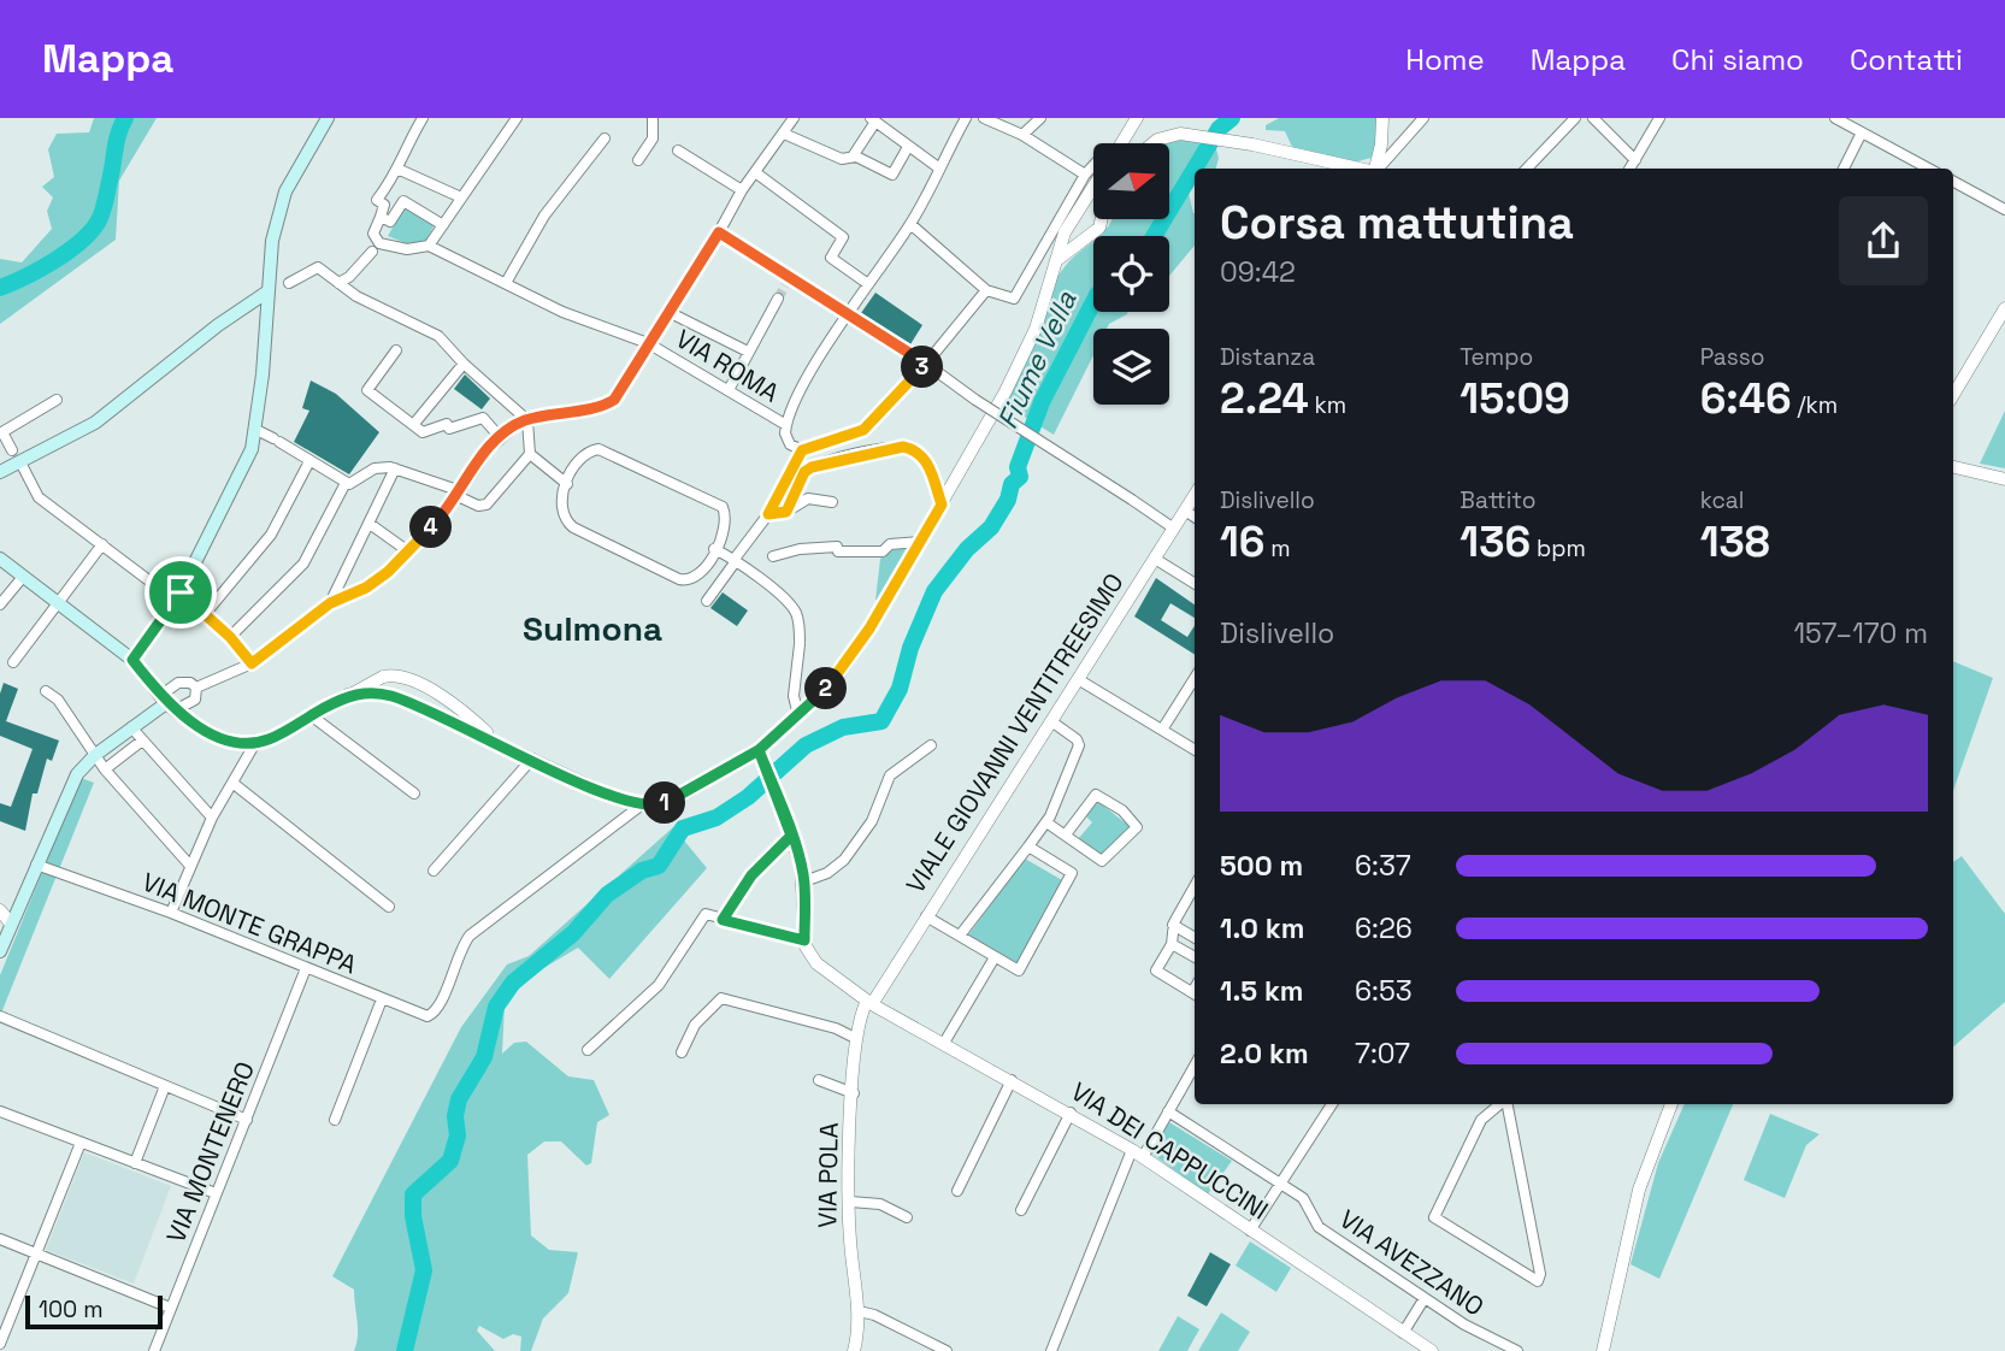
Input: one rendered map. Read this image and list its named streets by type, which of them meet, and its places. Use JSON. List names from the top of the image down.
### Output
{
  "streets": {
    "street": [
      "VIA ROMA",
      "VIALE GIOVANNI VENTITREESIMO",
      "VIA MONTE GRAPPA",
      "VIA DEI CAPPUCCINI",
      "VIA MONTENERO",
      "VIA POLA",
      "VIA AVEZZANO"
    ]
  },
  "crossings": [
    ["VIALE GIOVANNI VENTITREESIMO", "VIA DEI CAPPUCCINI"],
    ["VIALE GIOVANNI VENTITREESIMO", "VIA POLA"],
    ["VIA MONTE GRAPPA", "VIA MONTENERO"],
    ["VIA DEI CAPPUCCINI", "VIA POLA"]
  ],
  "districts": ["Sulmona"],
  "water": ["Fiume Vella"],
  "scale_bar": "100 m",
  "north": "right",
  "page": {
    "header": "Mappa",
    "nav": [
      "Home",
      "Mappa",
      "Chi siamo",
      "Contatti"
    ],
    "heading": ["Corsa mattutina", "09:42"],
    "stats": [
      ["Distanza", "2.24 km"],
      ["Tempo", "15:09"],
      ["Passo", "6:46 /km"],
      ["Dislivello", "16 m"],
      ["Battito", "136 bpm"],
      ["kcal", "138"]
    ],
    "pins": [
      "3",
      "4",
      "2",
      "1"
    ],
    "chart": ["Dislivello", "157–170 m"],
    "list": [
      {
        "name": "500 m",
        "note": "6:37"
      },
      {
        "name": "1.0 km",
        "note": "6:26"
      },
      {
        "name": "1.5 km",
        "note": "6:53"
      },
      {
        "name": "2.0 km",
        "note": "7:07"
      }
    ],
    "scale": "100 m"
  }
}
